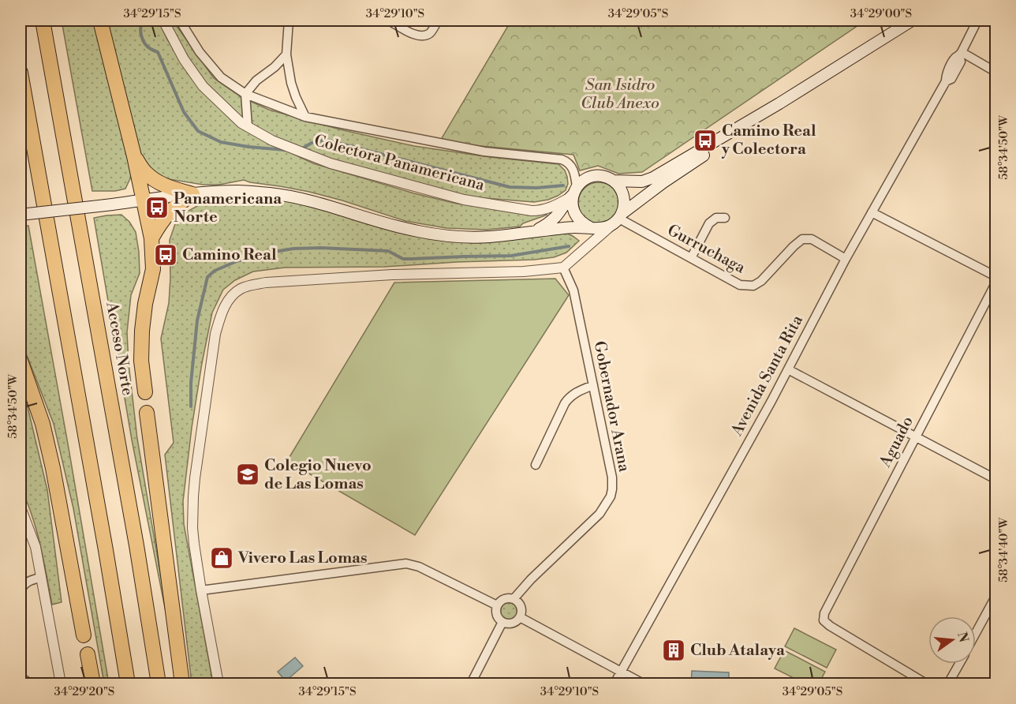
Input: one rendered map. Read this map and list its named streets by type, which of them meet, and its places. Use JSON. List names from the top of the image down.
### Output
{
  "streets": {
    "highway": ["Acceso Norte"],
    "street": [
      "Colectora Panamericana",
      "Gurruchaga",
      "Avenida Santa Rita",
      "Gobernador Arana",
      "Aguado"
    ]
  },
  "crossings": [
    ["Colectora Panamericana", "Gurruchaga"],
    ["Gurruchaga", "Avenida Santa Rita"]
  ],
  "parks": ["San Isidro Club Anexo"],
  "places": {
    "bus stop": ["Camino Real y Colectora", "Panamericana Norte", "Camino Real"],
    "school or university": ["Colegio Nuevo de Las Lomas"],
    "shop": ["Vivero Las Lomas"],
    "building": ["Club Atalaya"]
  },
  "north": "right",
  "coordinates": [
    "34°29'15\"S",
    "34°29'10\"S",
    "34°29'05\"S",
    "34°29'00\"S",
    "58°34'50\"W",
    "58°34'40\"W",
    "34°29'20\"S"
  ]
}
